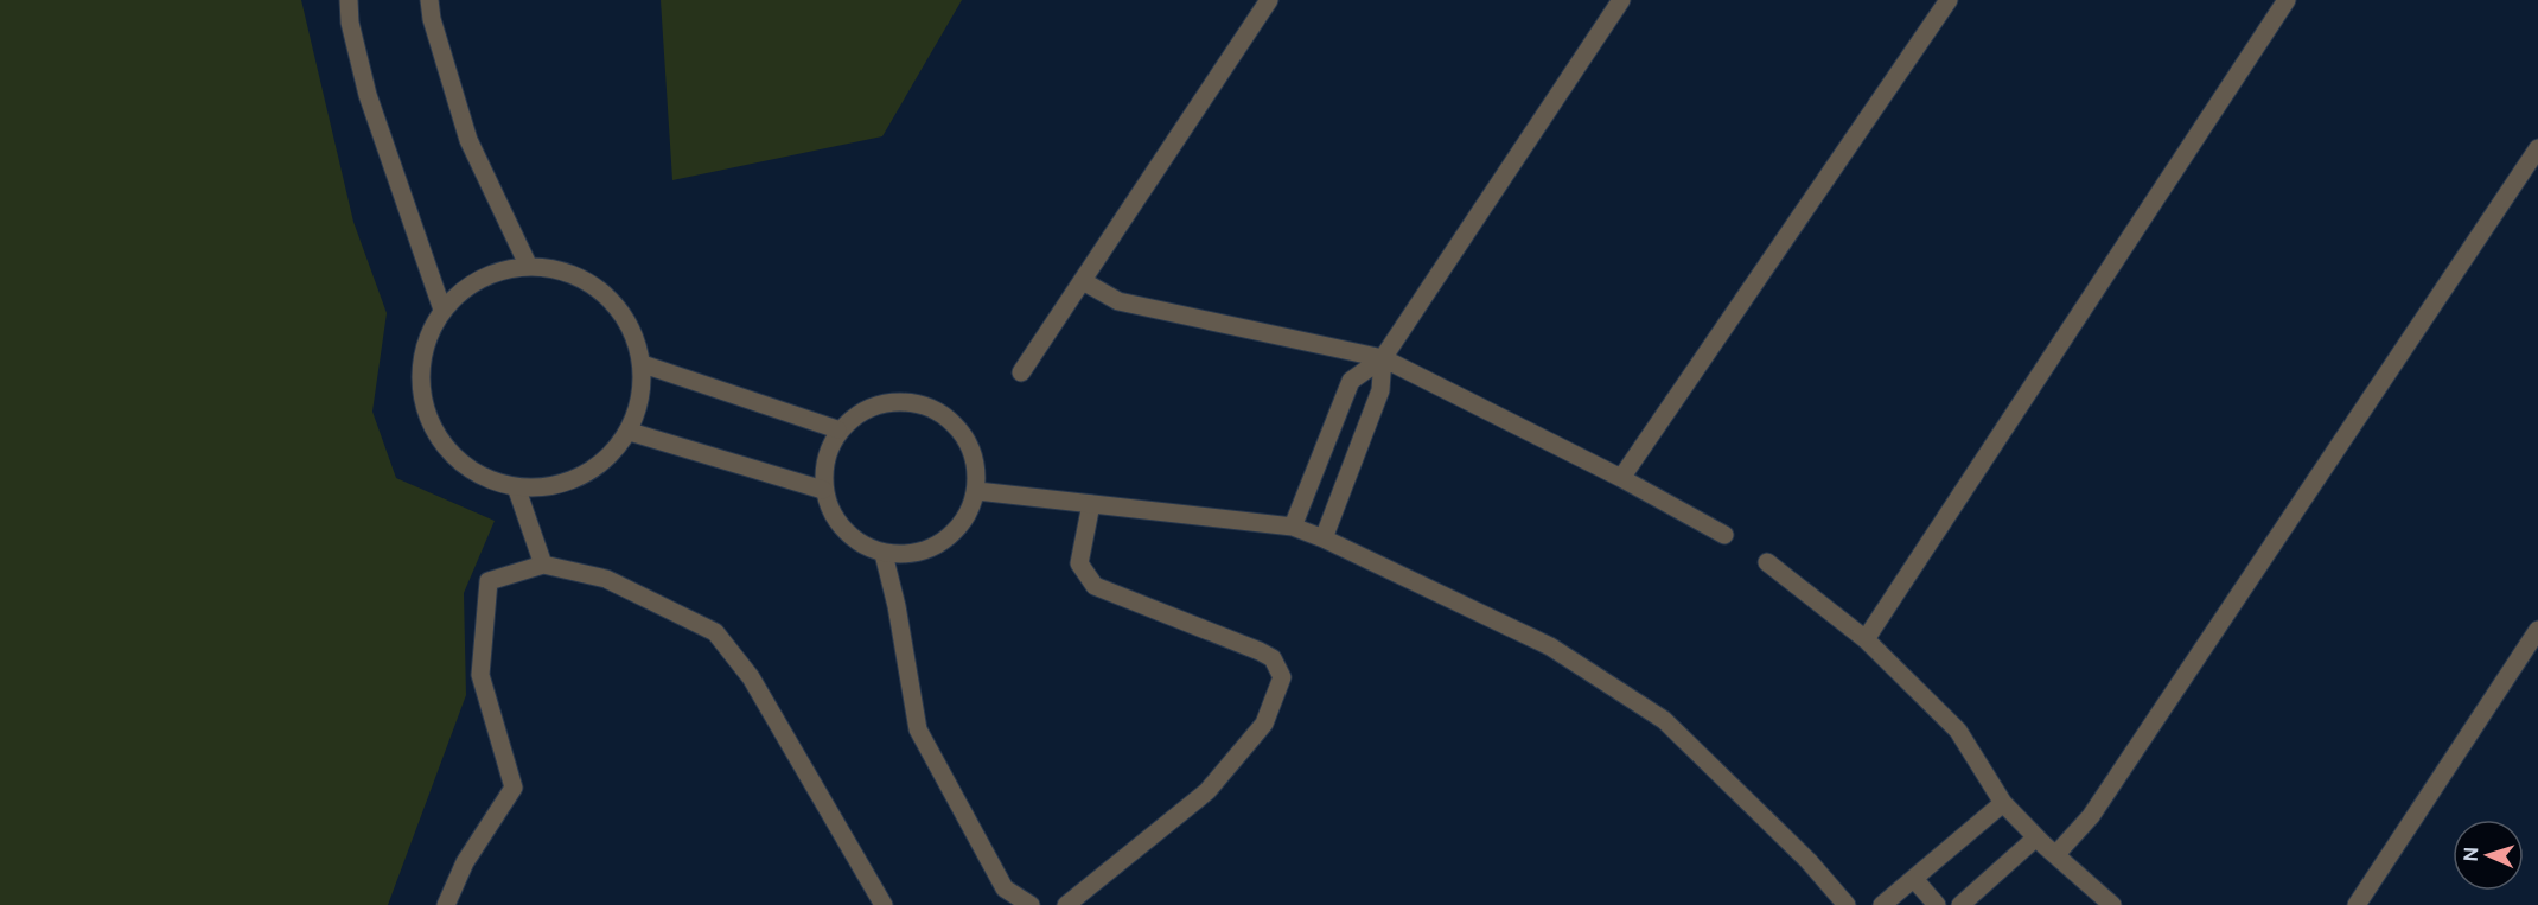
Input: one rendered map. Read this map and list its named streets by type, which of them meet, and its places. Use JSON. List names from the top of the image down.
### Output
{
  "north": "left"
}
